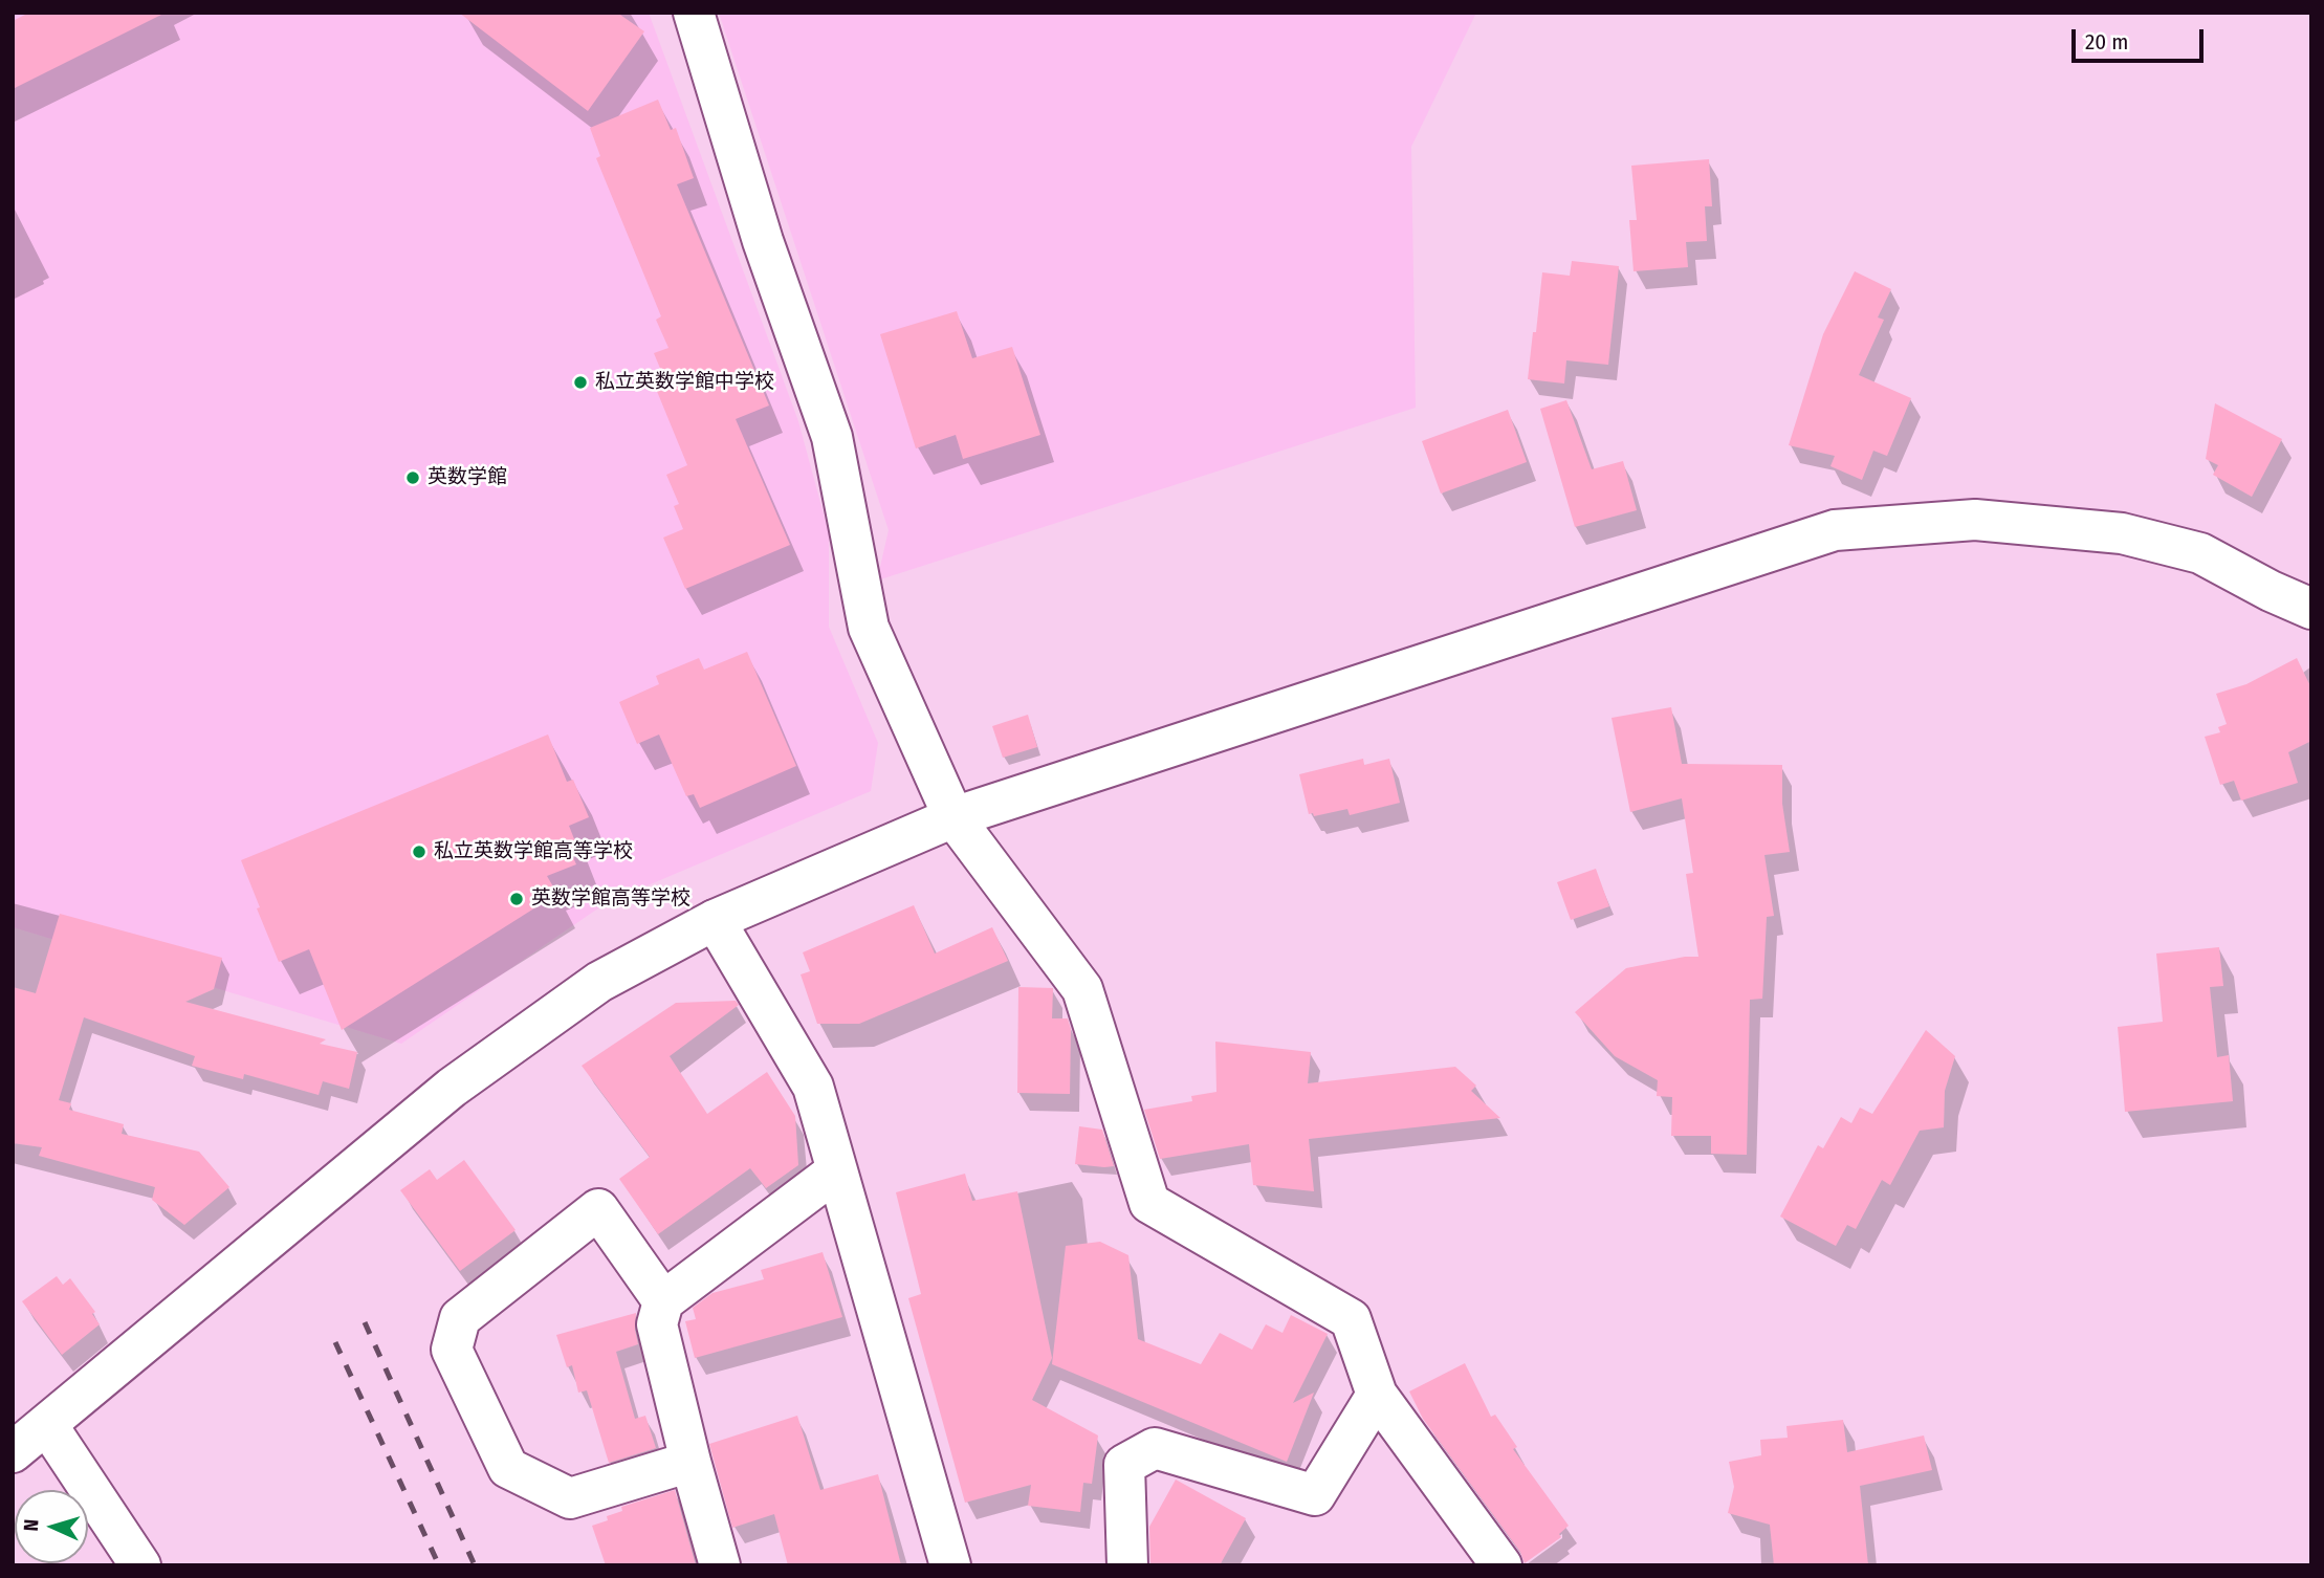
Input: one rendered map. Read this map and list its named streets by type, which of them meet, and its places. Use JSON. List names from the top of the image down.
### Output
{
  "places": [
    "私立英数学館中学校",
    "英数学館",
    "私立英数学館高等学校",
    "英数学館高等学校"
  ],
  "scale_bar": "20 m",
  "north": "left"
}
